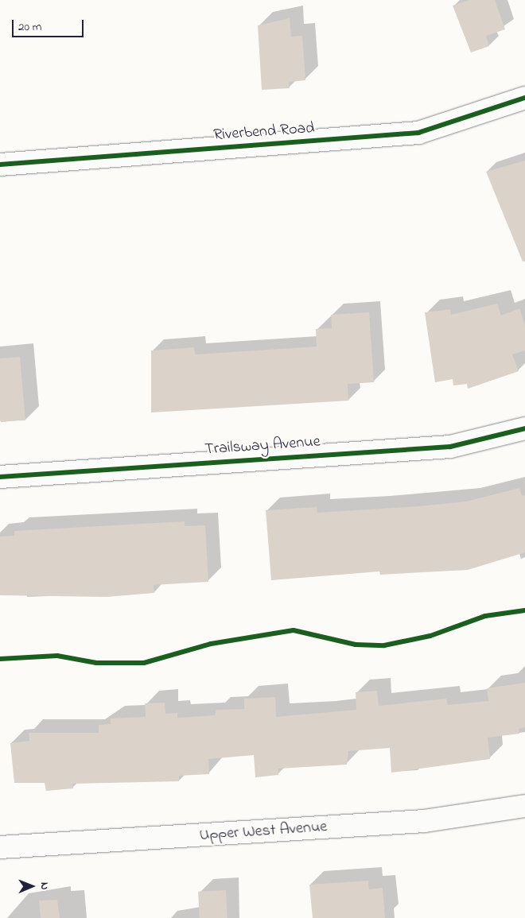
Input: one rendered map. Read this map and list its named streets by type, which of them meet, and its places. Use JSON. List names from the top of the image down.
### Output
{
  "streets": {
    "street": ["Riverbend Road", "Trailsway Avenue", "Upper West Avenue"]
  },
  "scale_bar": "20 m",
  "north": "right"
}
